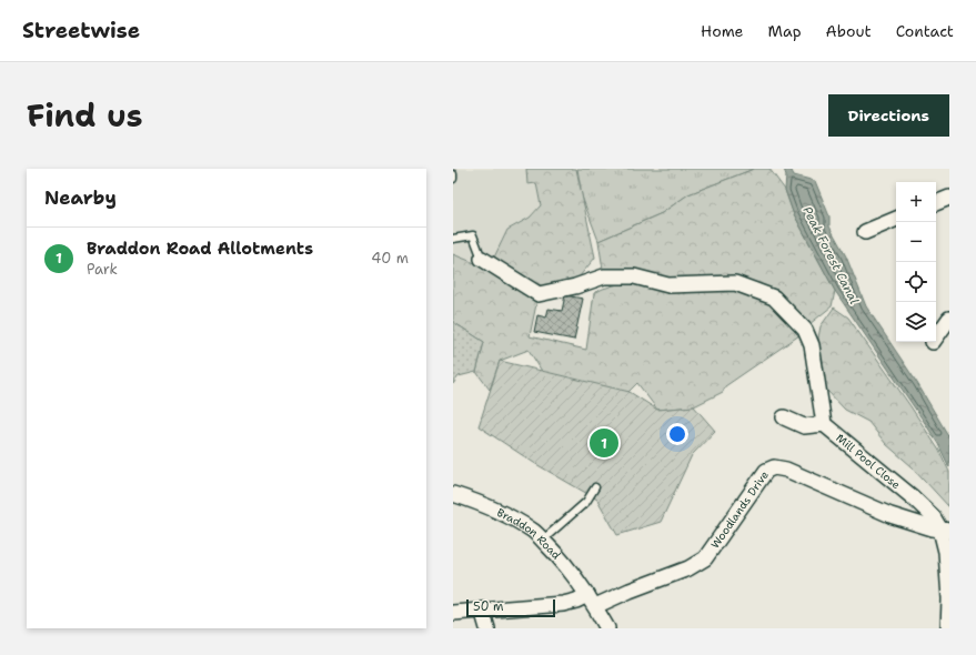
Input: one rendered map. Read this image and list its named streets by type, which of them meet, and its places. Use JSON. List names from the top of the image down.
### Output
{
  "streets": {
    "street": ["Mill Pool Close", "Woodlands Drive", "Braddon Road"]
  },
  "crossings": [
    ["Mill Pool Close", "Woodlands Drive"],
    ["Woodlands Drive", "Braddon Road"]
  ],
  "water": ["Peak Forest Canal"],
  "scale_bar": "50 m",
  "page": {
    "header": "Streetwise",
    "nav": [
      "Home",
      "Map",
      "About",
      "Contact"
    ],
    "title": "Find us",
    "buttons": "Directions",
    "heading": "Nearby",
    "map_buttons": ["+", "−"],
    "list": [
      {
        "mark": "1",
        "name": "Braddon Road Allotments",
        "note": "Park",
        "value": "40 m"
      }
    ],
    "pins": "1",
    "scale": "50 m"
  }
}
